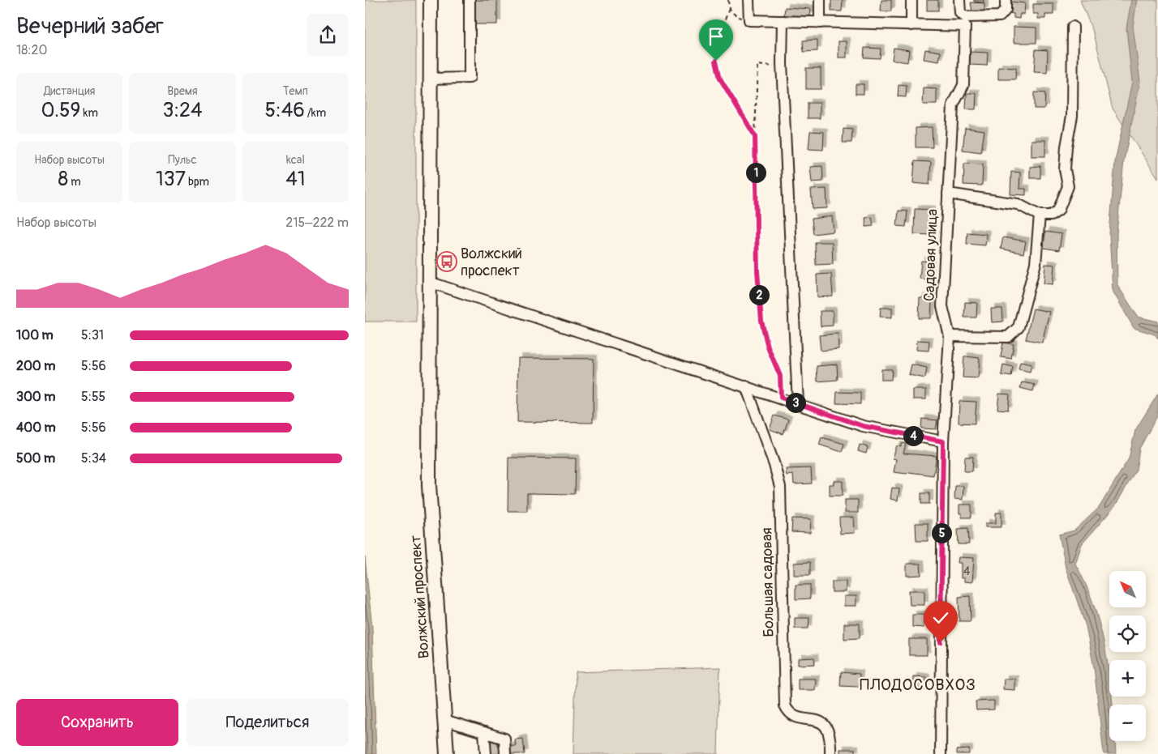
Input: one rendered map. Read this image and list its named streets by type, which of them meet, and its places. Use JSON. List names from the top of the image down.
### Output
{
  "streets": {
    "main road": ["Волжский проспект"],
    "street": ["Садовая улица", "Большая садовая"]
  },
  "districts": ["ПЛОДОСОВХОЗ"],
  "places": {
    "bus stop": ["Волжский проспект"]
  },
  "house_numbers": ["4"],
  "north": "top left",
  "page": {
    "heading": ["Вечерний забег", "18:20"],
    "stats": [
      ["Дистанция", "0.59 km"],
      ["Время", "3:24"],
      ["Темп", "5:46 /km"],
      ["Набор высоты", "8 m"],
      ["Пульс", "137 bpm"],
      ["kcal", "41"]
    ],
    "pins": [
      "1",
      "2",
      "3",
      "4",
      "5"
    ],
    "chart": ["Набор высоты", "215–222 m"],
    "list": [
      {
        "name": "100 m",
        "note": "5:31"
      },
      {
        "name": "200 m",
        "note": "5:56"
      },
      {
        "name": "300 m",
        "note": "5:55"
      },
      {
        "name": "400 m",
        "note": "5:56"
      },
      {
        "name": "500 m",
        "note": "5:34"
      }
    ],
    "map_buttons": ["+", "−"],
    "buttons": ["Сохранить", "Поделиться"]
  }
}
